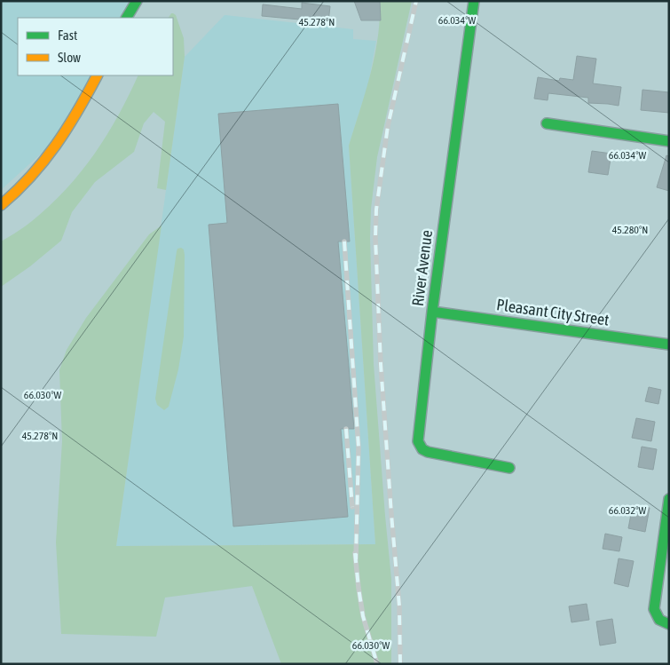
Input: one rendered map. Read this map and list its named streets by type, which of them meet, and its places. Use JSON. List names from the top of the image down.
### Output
{
  "streets": {
    "street": ["River Avenue", "Pleasant City Street"]
  },
  "crossings": [
    ["River Avenue", "Pleasant City Street"]
  ],
  "legend": ["Fast", "Slow"],
  "coordinates": [
    "66.034°W",
    "45.278°N",
    "45.280°N",
    "66.030°W",
    "66.032°W"
  ]
}
